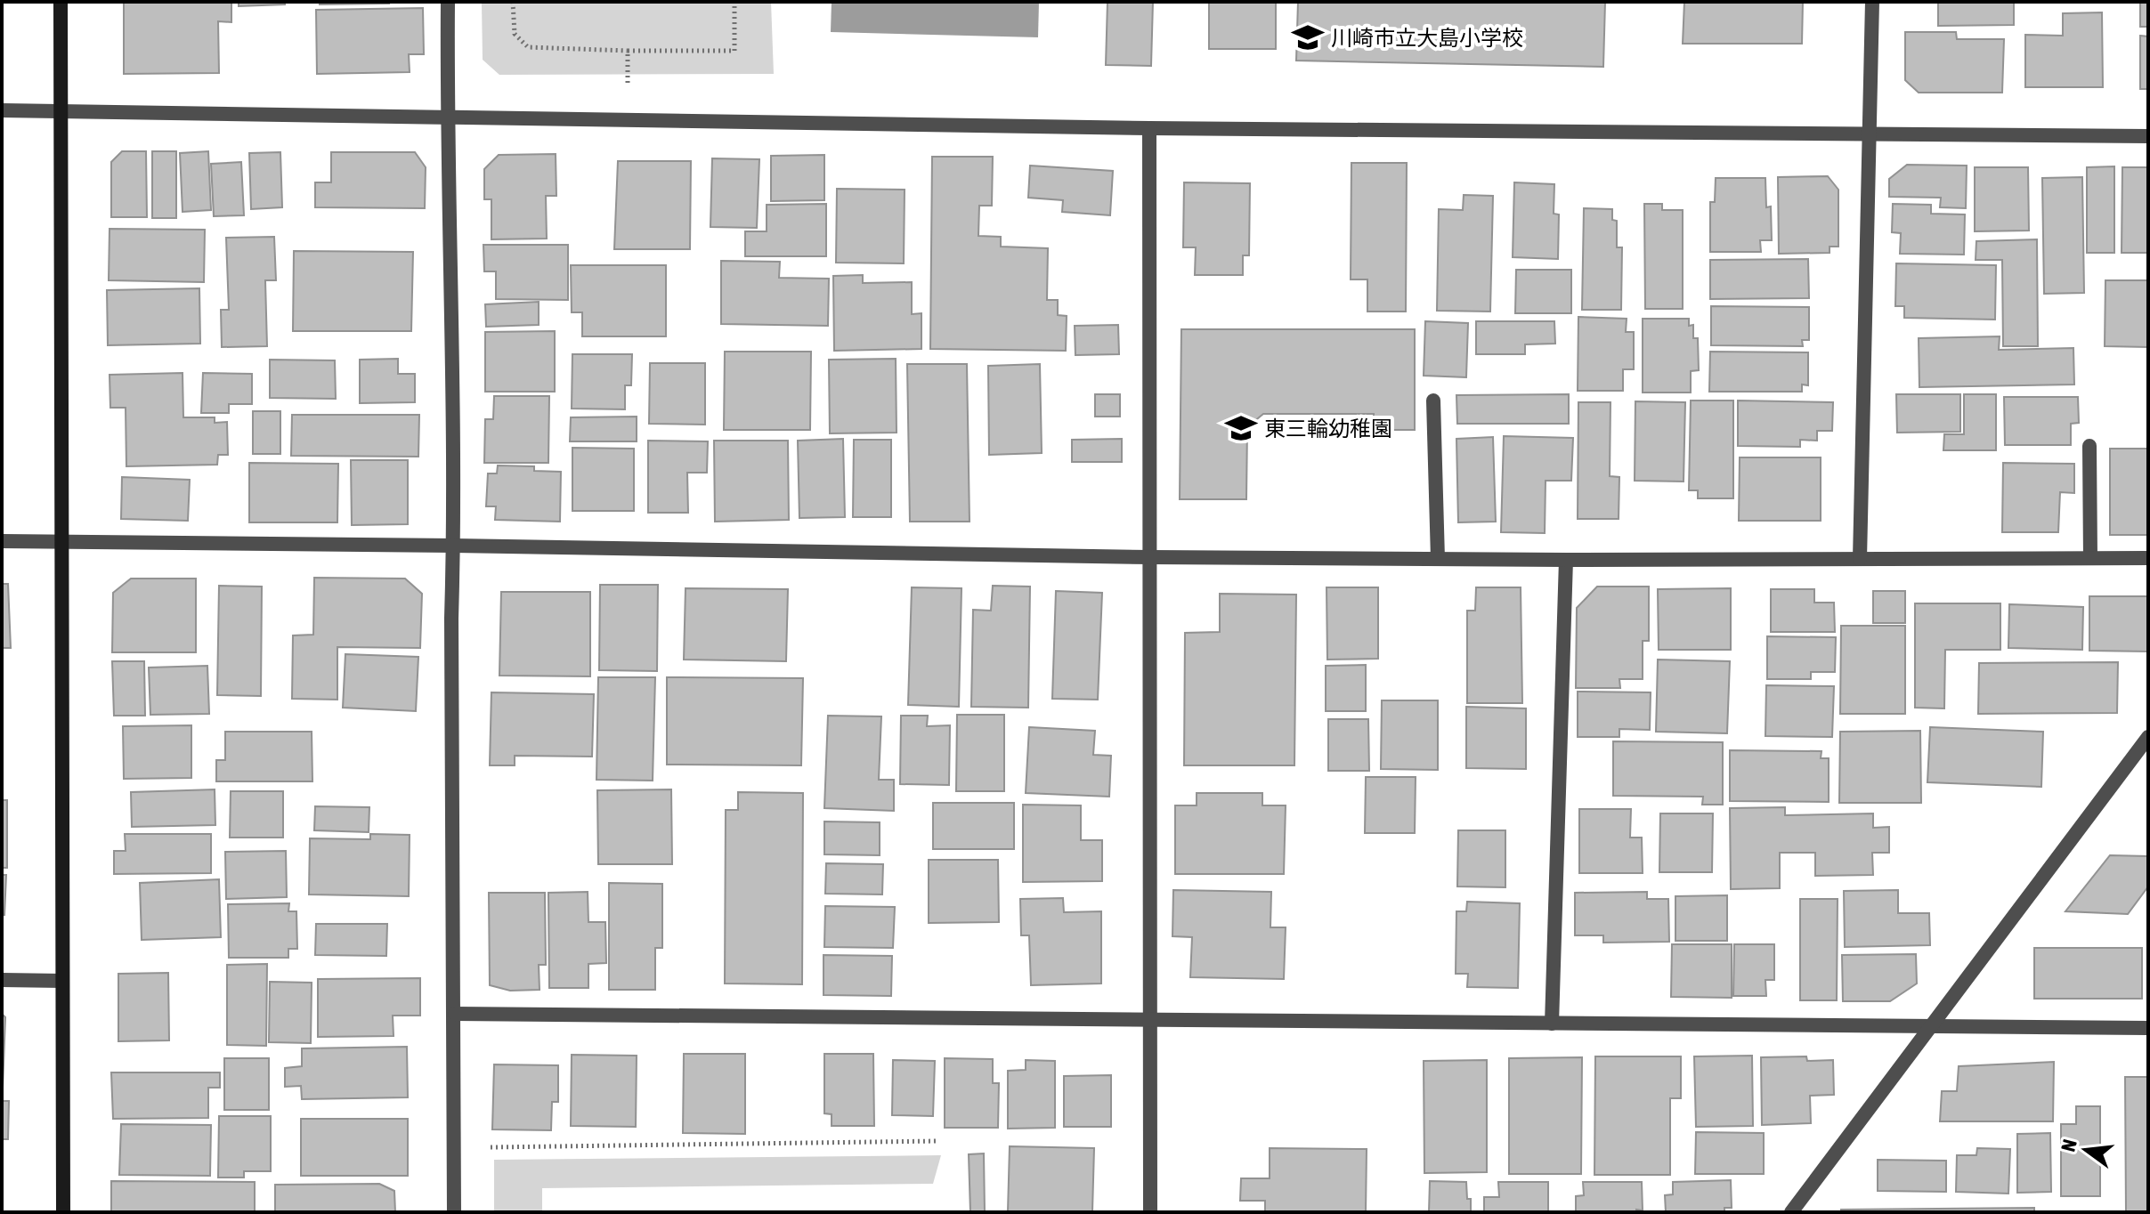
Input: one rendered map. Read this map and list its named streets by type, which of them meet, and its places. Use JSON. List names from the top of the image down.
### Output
{
  "places": {
    "school or university": ["川崎市立大島小学校", "東三輪幼稚園"]
  },
  "north": "left"
}
